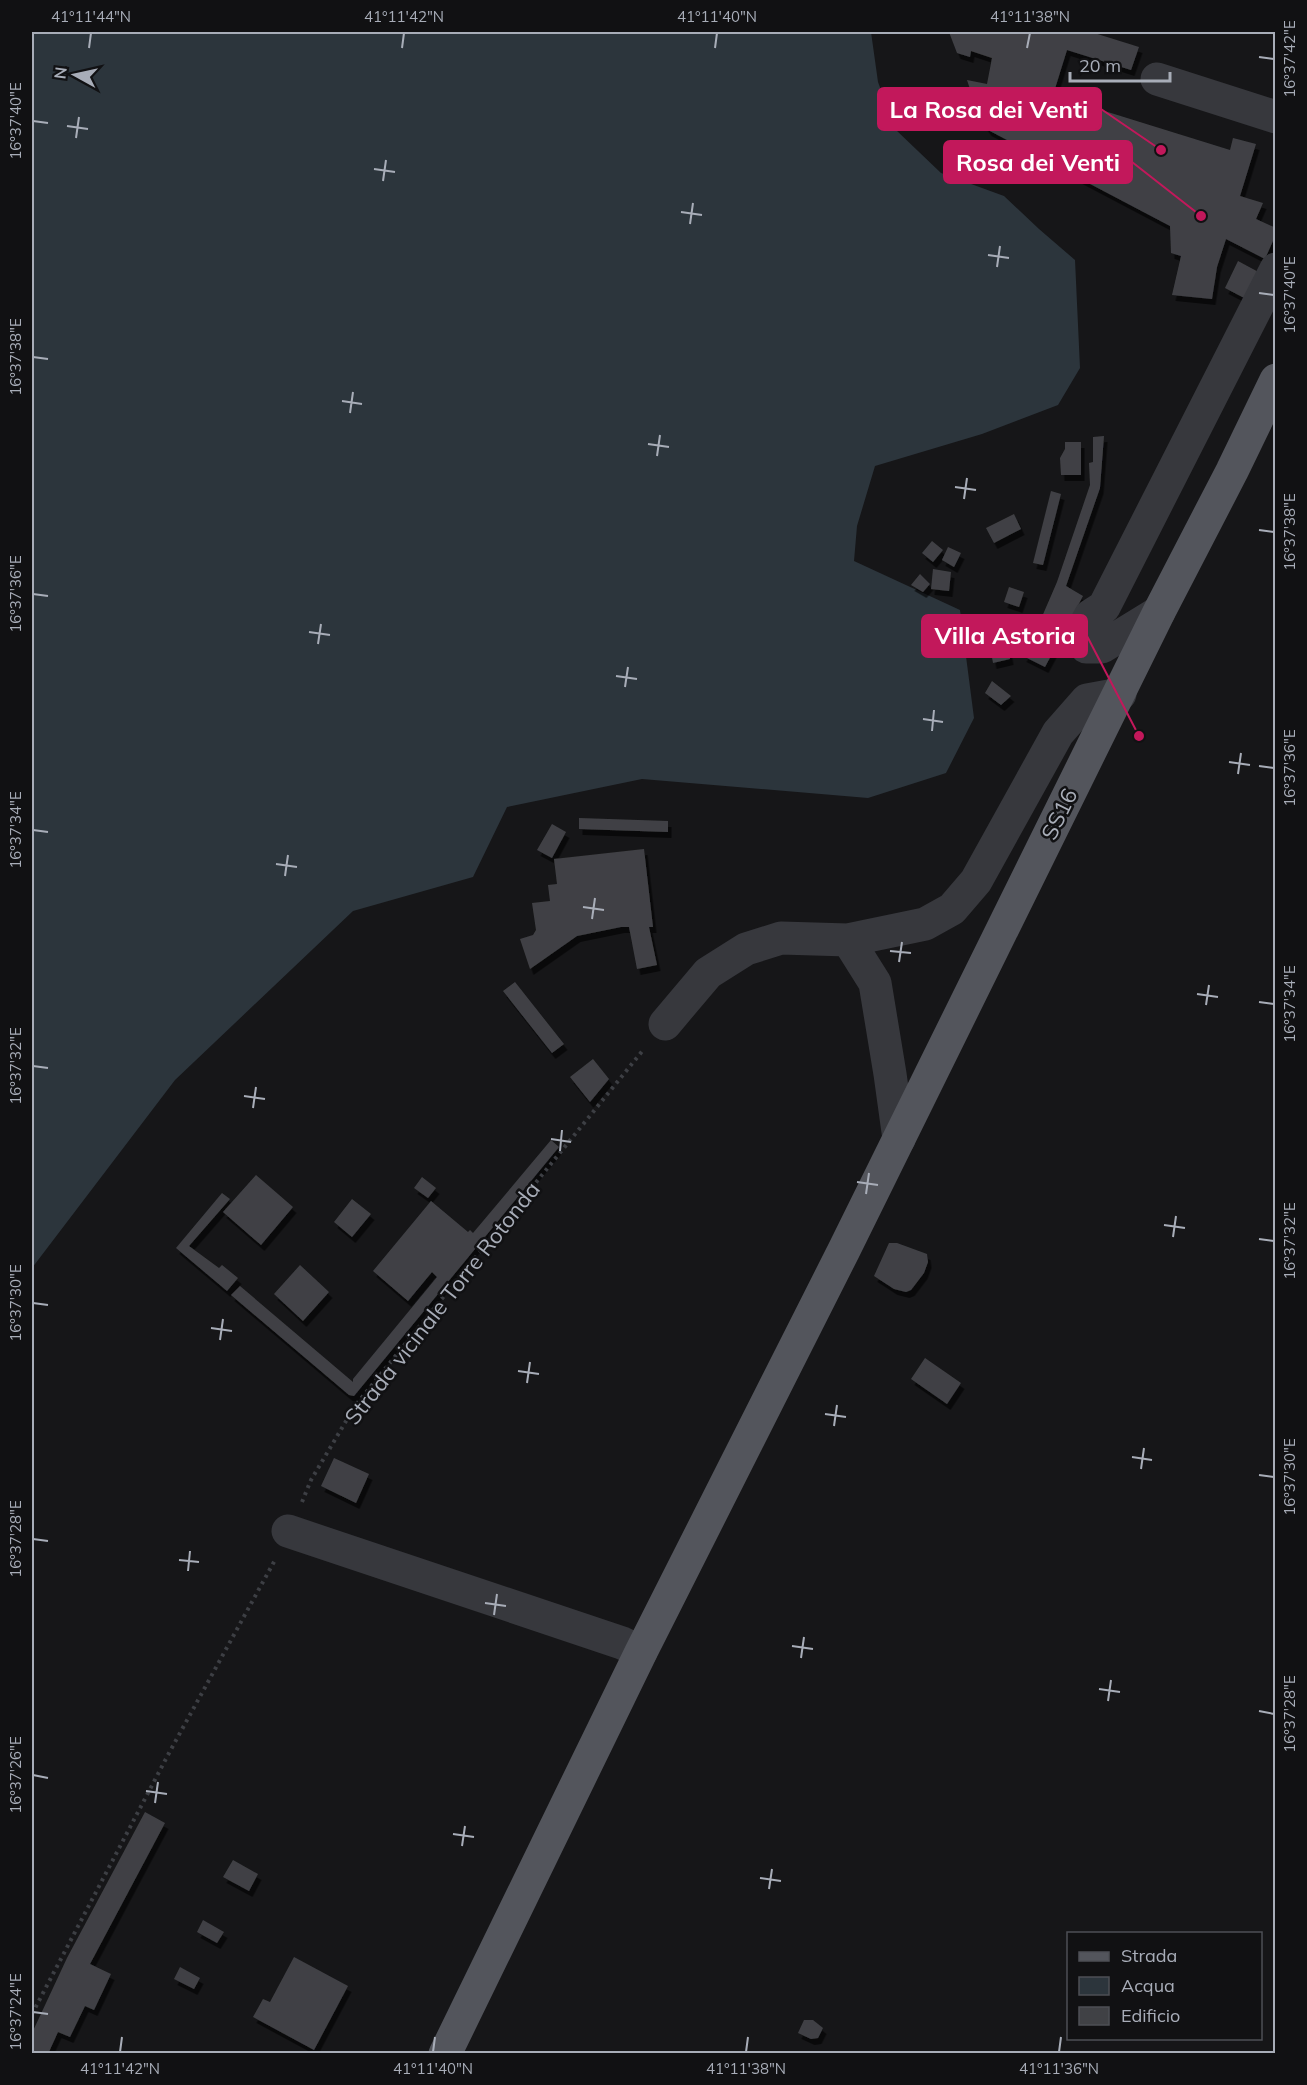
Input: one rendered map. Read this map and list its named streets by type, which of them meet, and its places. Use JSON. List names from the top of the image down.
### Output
{
  "streets": {
    "main road": ["SS16"],
    "path": ["Strada vicinale Torre Rotonda"]
  },
  "places": ["La Rosa dei Venti", "Rosa dei Venti", "Villa Astoria"],
  "legend": ["Strada", "Acqua", "Edificio"],
  "scale_bar": "20 m",
  "north": "left",
  "coordinates": [
    "41°11'44\"N",
    "41°11'42\"N",
    "41°11'40\"N",
    "41°11'38\"N",
    "16°37'42\"E",
    "16°37'40\"E",
    "16°37'38\"E",
    "16°37'36\"E",
    "16°37'34\"E",
    "16°37'32\"E",
    "16°37'30\"E",
    "16°37'28\"E",
    "16°37'26\"E",
    "16°37'24\"E",
    "41°11'36\"N"
  ]
}
